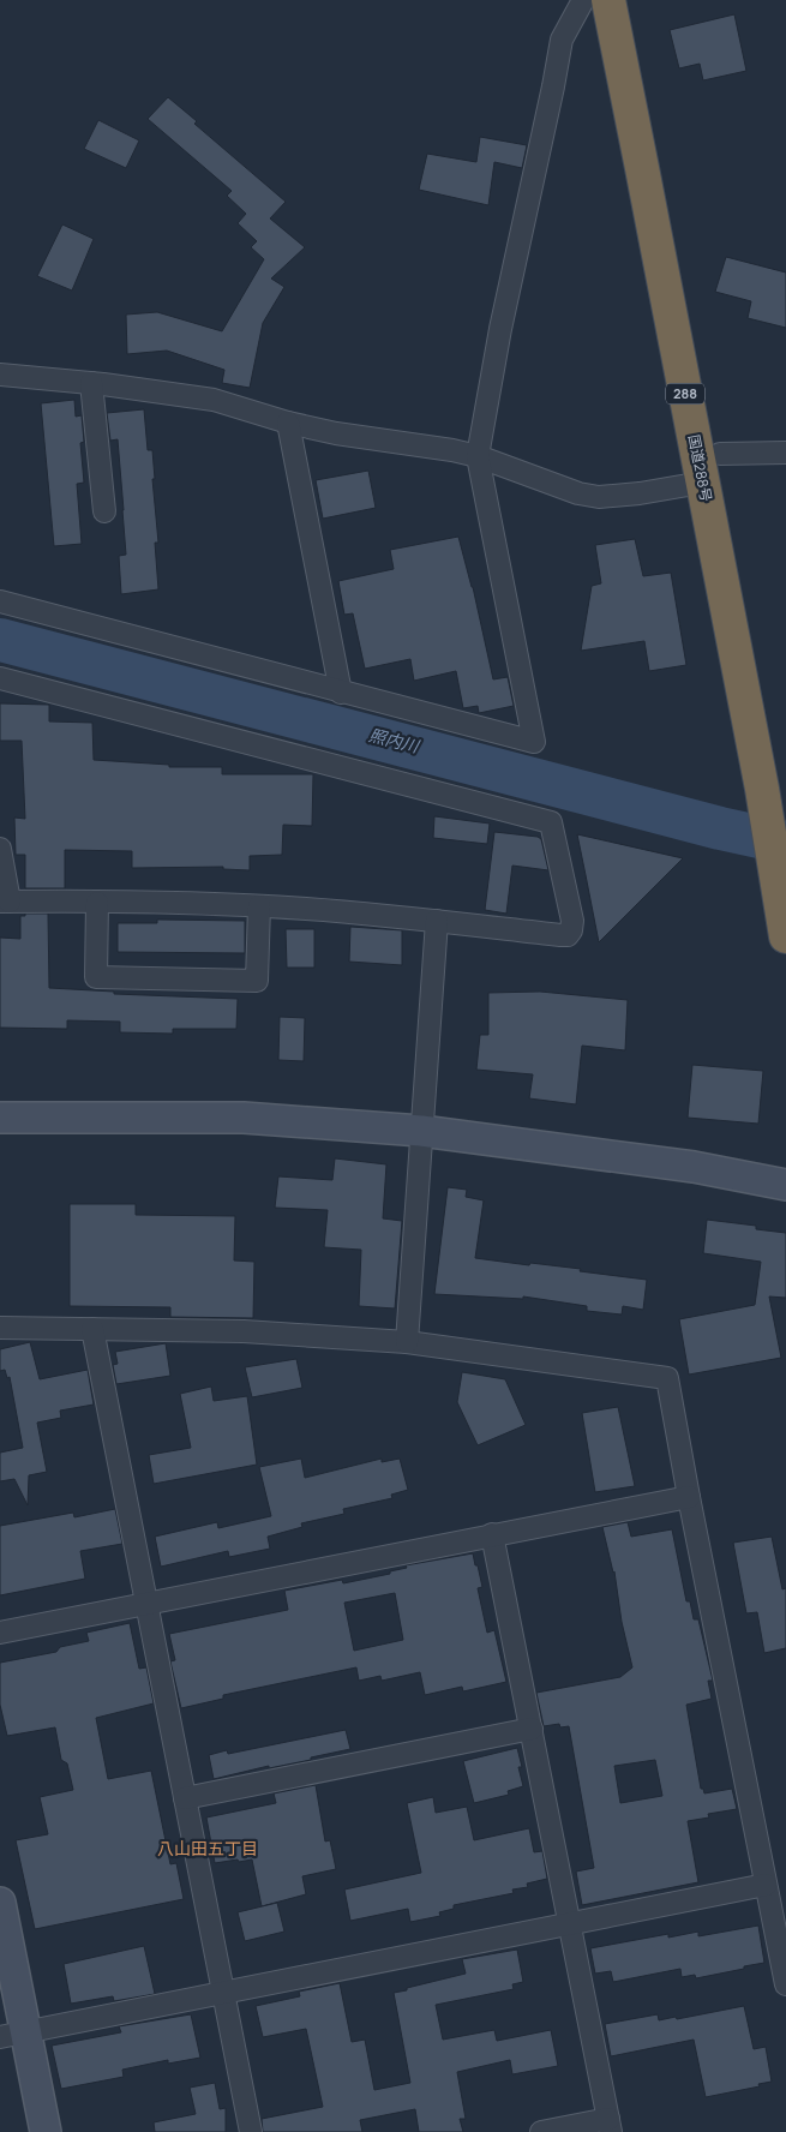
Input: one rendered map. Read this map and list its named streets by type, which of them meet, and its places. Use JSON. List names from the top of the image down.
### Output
{
  "streets": {
    "highway": ["288", "国道288号"]
  },
  "districts": ["八山田五丁目"],
  "water": ["照内川"]
}
